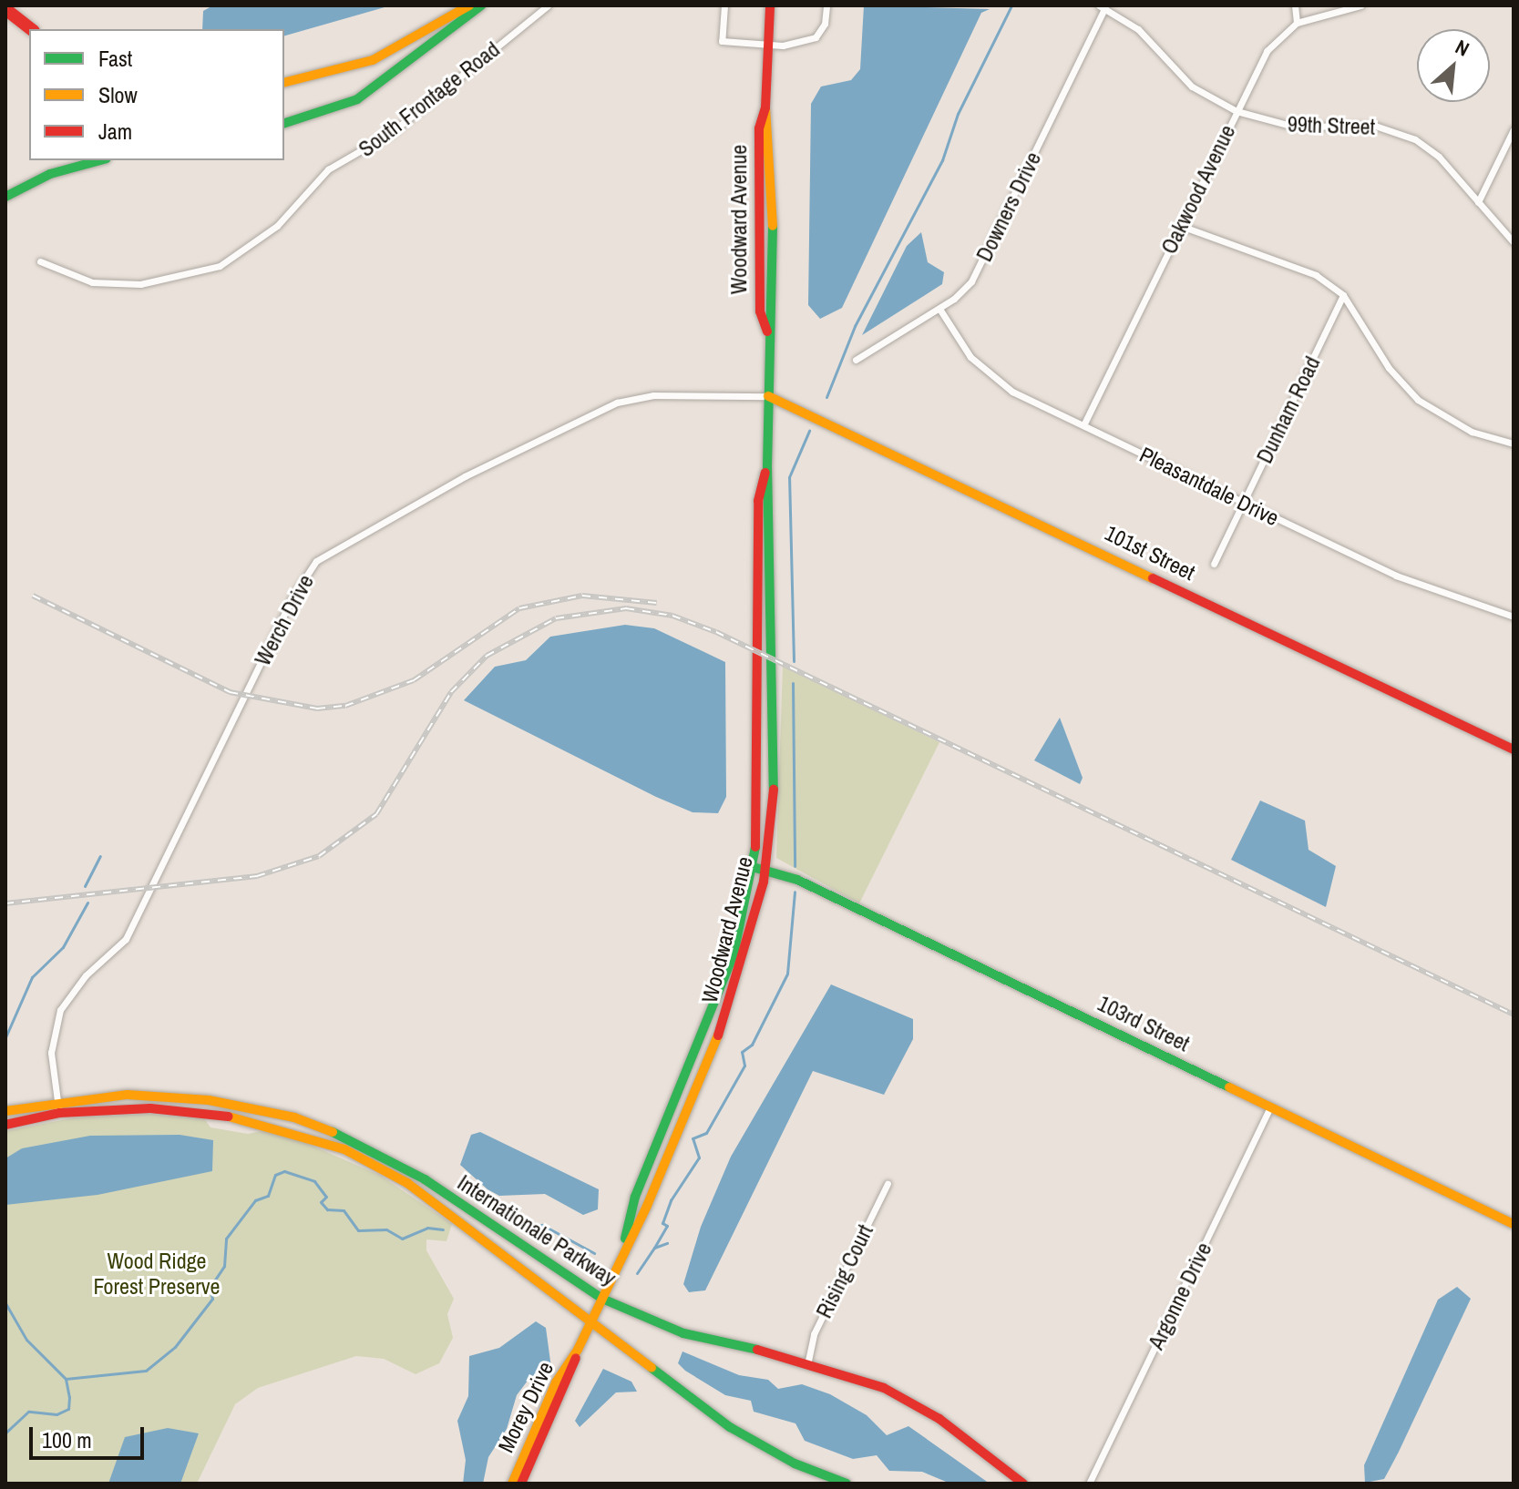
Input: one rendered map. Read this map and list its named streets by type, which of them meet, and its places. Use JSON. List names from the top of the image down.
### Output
{
  "streets": {
    "main road": [
      "Woodward Avenue",
      "101st Street",
      "103rd Street",
      "Internationale Parkway",
      "Morey Drive"
    ],
    "street": [
      "South Frontage Road",
      "99th Street",
      "Oakwood Avenue",
      "Downers Drive",
      "Dunham Road",
      "Pleasantdale Drive",
      "Werch Drive",
      "Rising Court",
      "Argonne Drive"
    ]
  },
  "crossings": [
    ["99th Street", "Oakwood Avenue"],
    ["99th Street", "Downers Drive"],
    ["Oakwood Avenue", "Pleasantdale Drive"],
    ["Downers Drive", "Pleasantdale Drive"],
    ["Woodward Avenue", "101st Street"],
    ["Woodward Avenue", "Werch Drive"],
    ["Woodward Avenue", "103rd Street"],
    ["Woodward Avenue", "Internationale Parkway"],
    ["Woodward Avenue", "Morey Drive"],
    ["Dunham Road", "Pleasantdale Drive"],
    ["101st Street", "Werch Drive"],
    ["Werch Drive", "Internationale Parkway"],
    ["103rd Street", "Argonne Drive"],
    ["Internationale Parkway", "Rising Court"],
    ["Internationale Parkway", "Morey Drive"]
  ],
  "parks": ["Wood Ridge Forest Preserve"],
  "legend": ["Fast", "Slow", "Jam"],
  "scale_bar": "100 m",
  "north": "top right"
}
